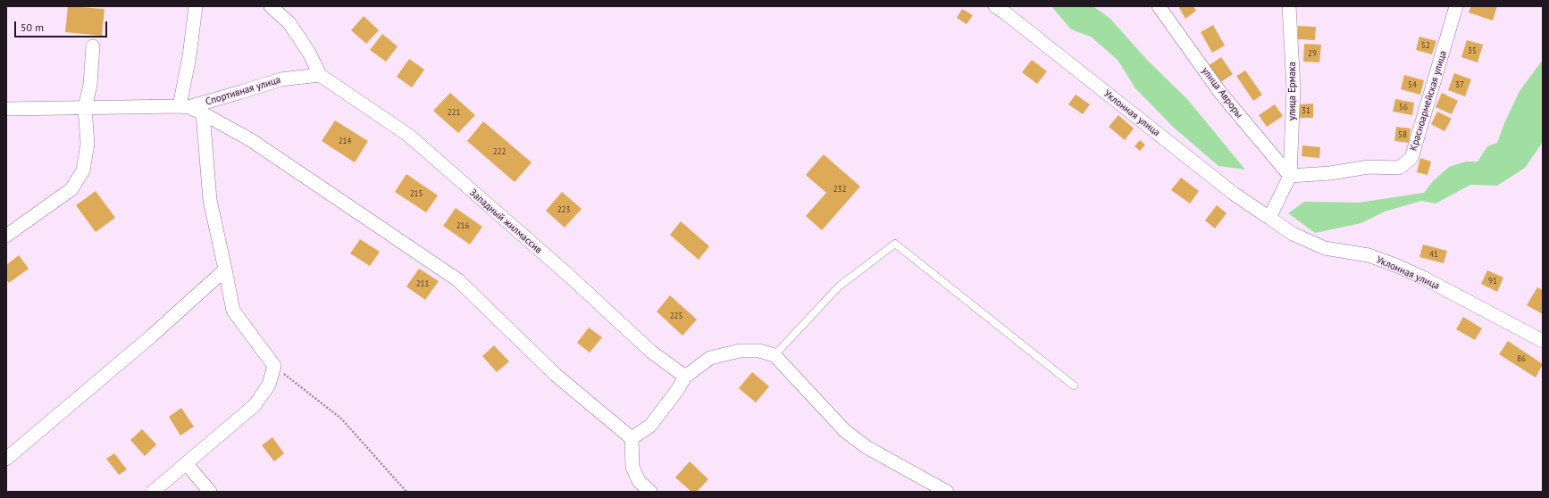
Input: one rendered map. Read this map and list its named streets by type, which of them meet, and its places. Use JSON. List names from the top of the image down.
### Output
{
  "streets": {
    "street": [
      "Спортивная улица",
      "улица Ермака",
      "улица Авроры",
      "Красноармейская улица",
      "Уклонная улица",
      "Западный жилмассив"
    ]
  },
  "crossings": [
    ["Спортивная улица", "Западный жилмассив"],
    ["улица Ермака", "улица Авроры"],
    ["улица Ермака", "Красноармейская улица"],
    ["улица Авроры", "Красноармейская улица"]
  ],
  "house_numbers": [
    "52",
    "35",
    "29",
    "54",
    "37",
    "56",
    "31",
    "221",
    "58",
    "214",
    "222",
    "232",
    "215",
    "223",
    "216",
    "41",
    "91",
    "211",
    "225",
    "86"
  ],
  "scale_bar": "50 m"
}
